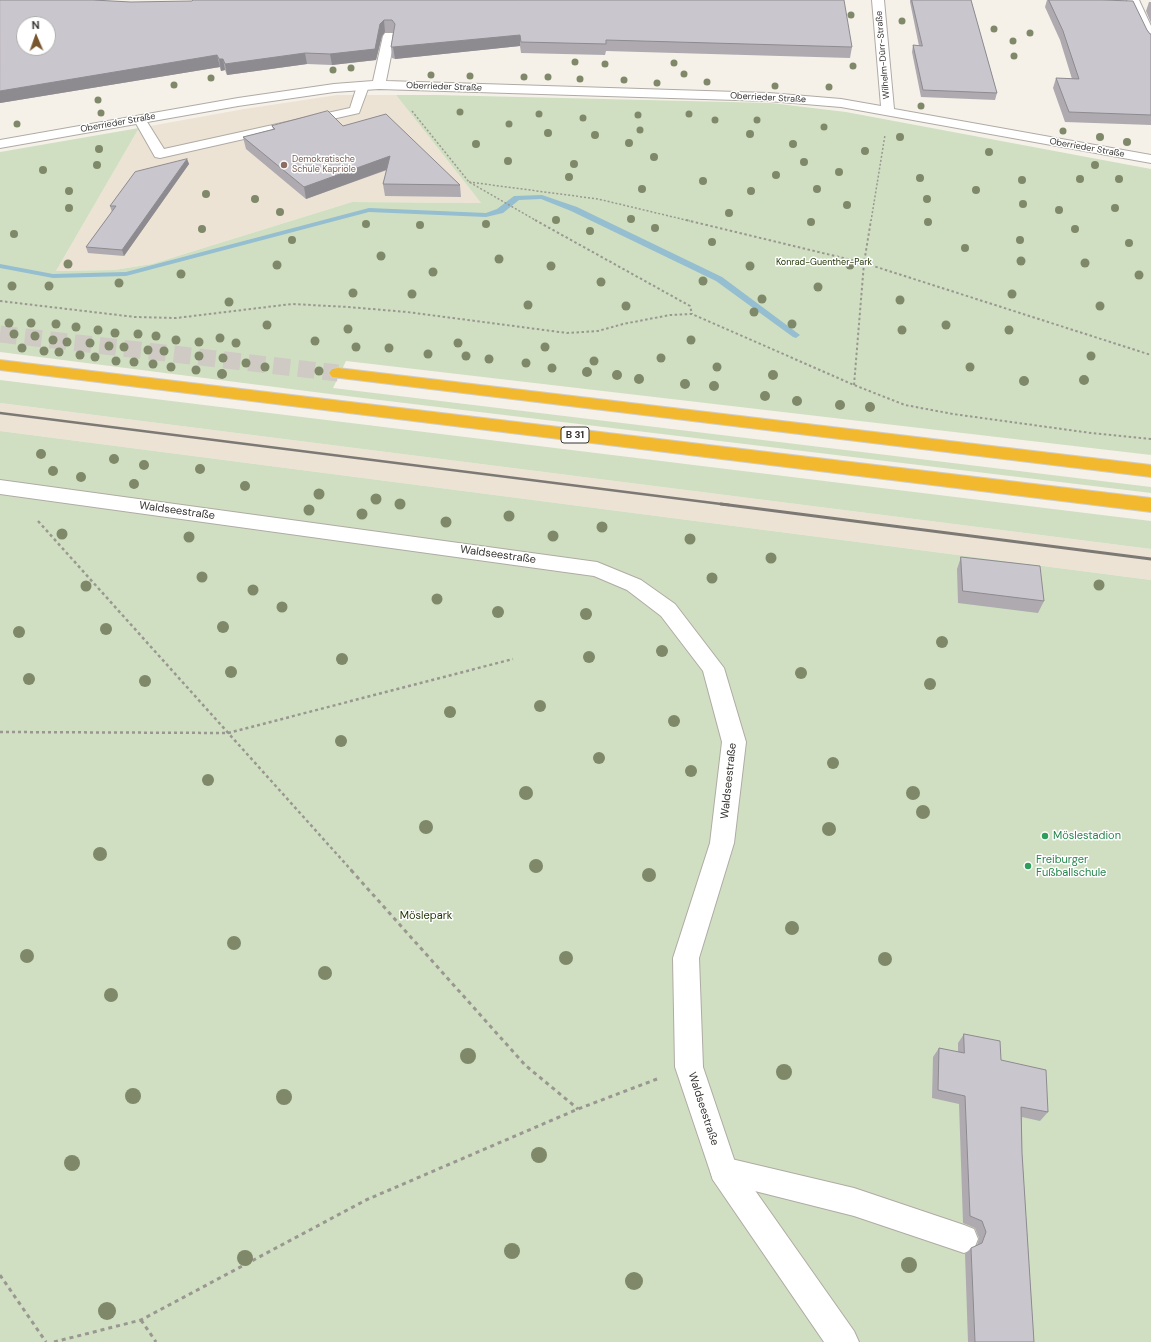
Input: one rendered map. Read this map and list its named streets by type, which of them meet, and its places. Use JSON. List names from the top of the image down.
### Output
{
  "streets": {
    "highway": ["B 31"],
    "street": ["Wilhelm-Dürr-Straße", "Oberrieder Straße", "Waldseestraße"]
  },
  "crossings": [
    ["Wilhelm-Dürr-Straße", "Oberrieder Straße"]
  ],
  "parks": ["Konrad-Guenther-Park", "Möslepark"],
  "places": ["Demokratische Schule Kapriole", "Möslestadion", "Freiburger Fußballschule"],
  "north": "top"
}
